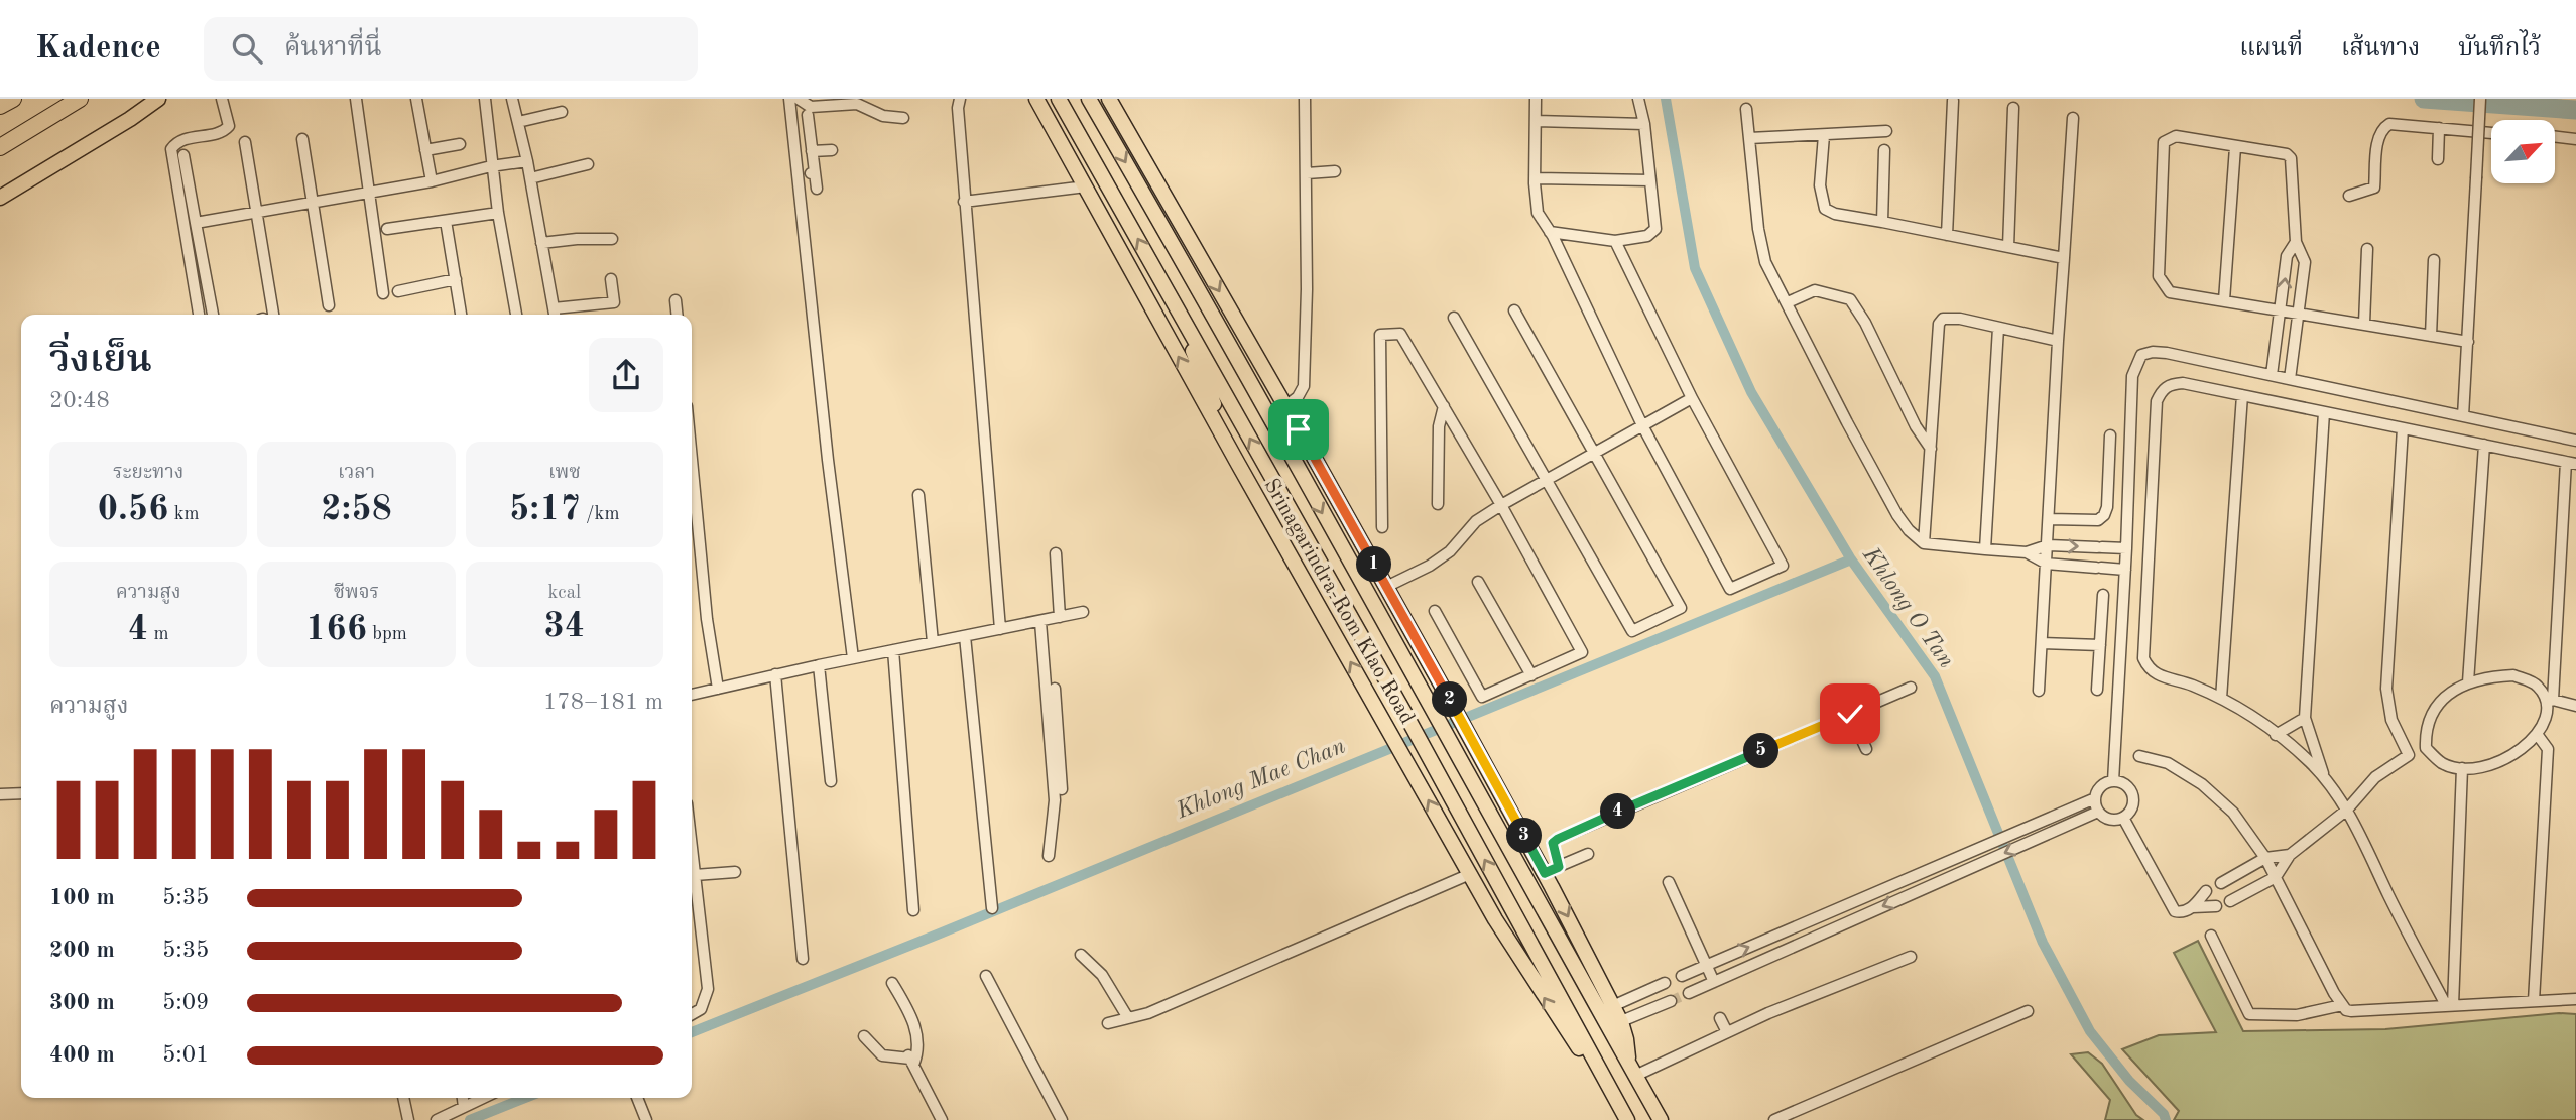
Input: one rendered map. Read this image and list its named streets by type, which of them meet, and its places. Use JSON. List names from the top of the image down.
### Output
{
  "streets": {
    "main road": ["Srinagarindra-Rom Klao Road"]
  },
  "water": ["Khlong O Tan", "Khlong Mae Chan"],
  "north": "top right",
  "page": {
    "header": "Kadence",
    "search": "ค้นหาที่นี่",
    "nav": ["แผนที่", "เส้นทาง", "บันทึกไว้"],
    "heading": ["วิ่งเย็น", "20:48"],
    "stats": [
      ["ระยะทาง", "0.56 km"],
      ["เวลา", "2:58"],
      ["เพซ", "5:17 /km"],
      ["ความสูง", "4 m"],
      ["ชีพจร", "166 bpm"],
      ["kcal", "34"]
    ],
    "pins": [
      "1",
      "2",
      "5",
      "4",
      "3"
    ],
    "chart": ["ความสูง", "178–181 m"],
    "list": [
      {
        "name": "100 m",
        "note": "5:35"
      },
      {
        "name": "200 m",
        "note": "5:35"
      },
      {
        "name": "300 m",
        "note": "5:09"
      },
      {
        "name": "400 m",
        "note": "5:01"
      }
    ]
  }
}
